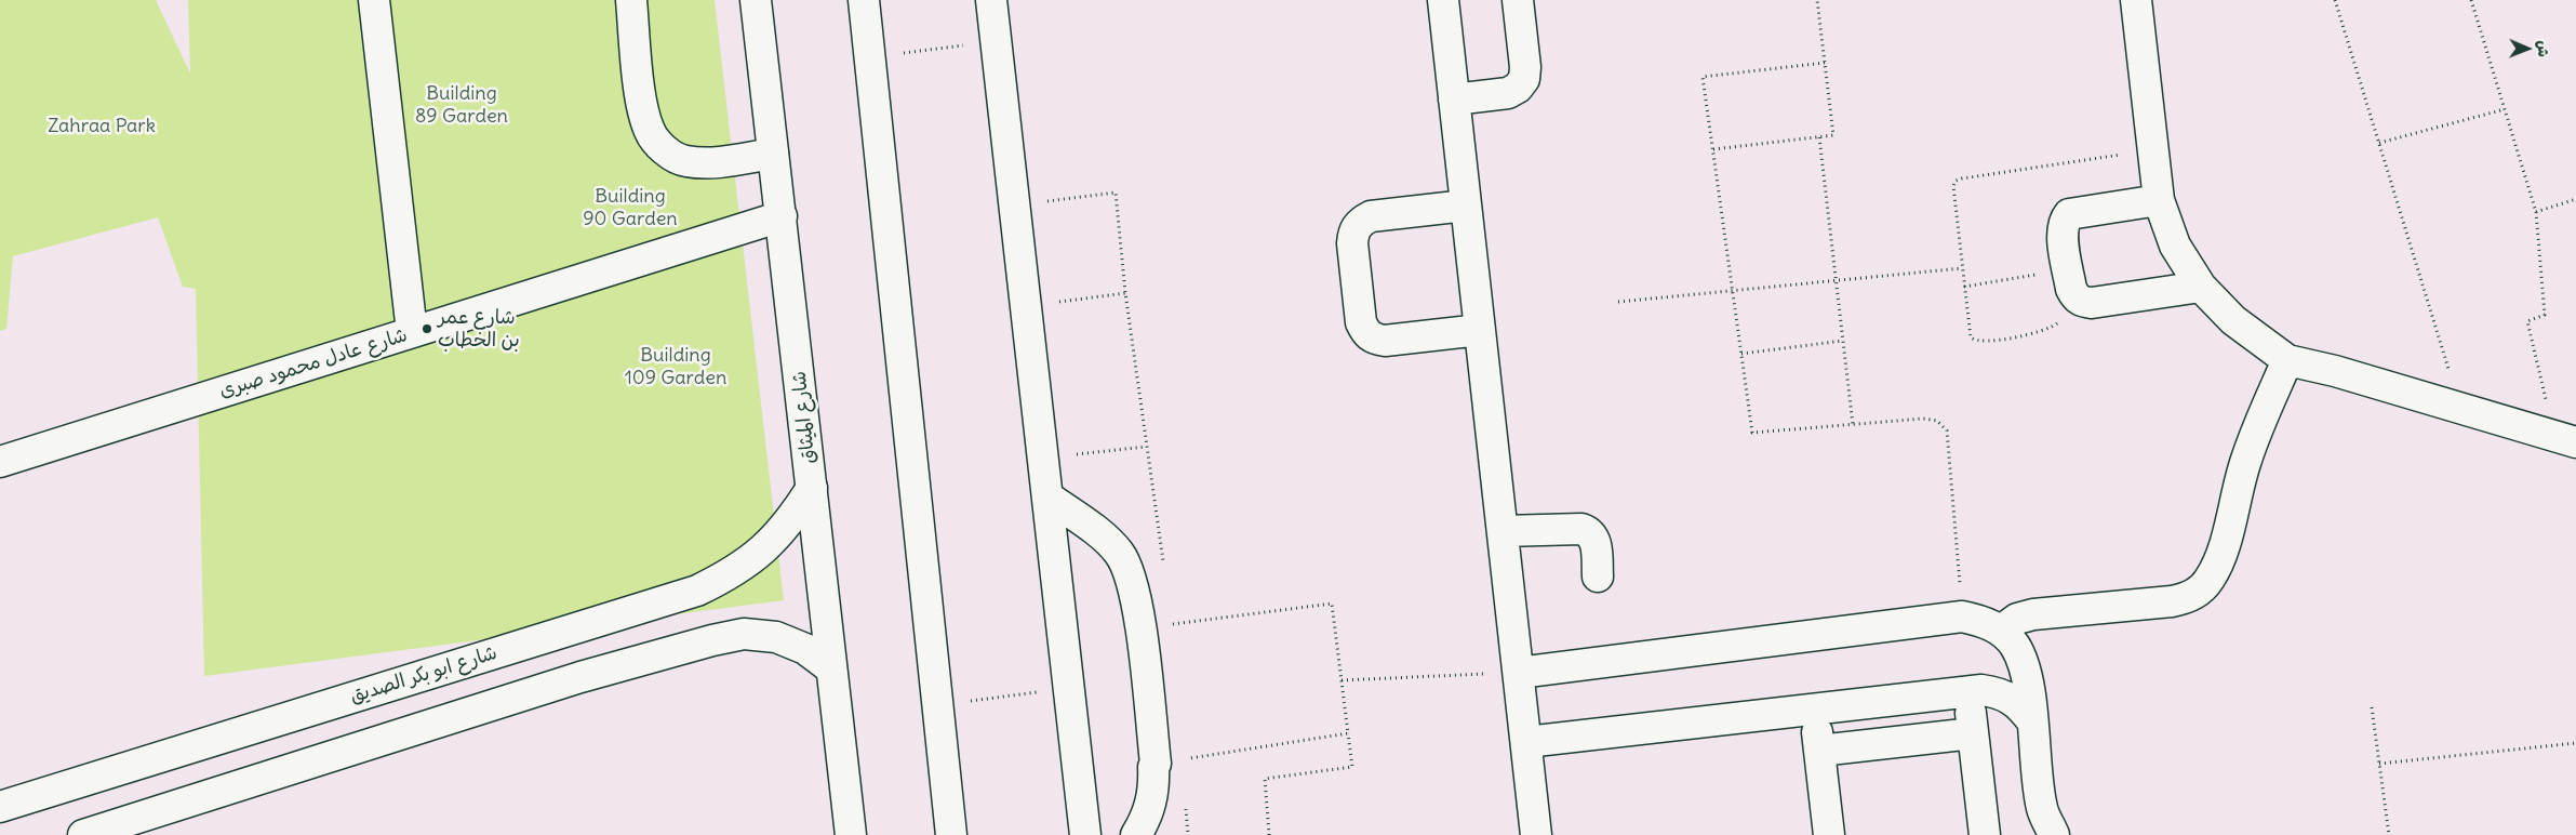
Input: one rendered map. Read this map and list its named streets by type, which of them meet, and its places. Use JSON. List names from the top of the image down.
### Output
{
  "streets": {
    "street": ["شارع عادل محمود صبرى", "شارع الميثاق", "شارع ابو بكر الصديق"]
  },
  "crossings": [
    ["شارع عادل محمود صبرى", "شارع الميثاق"],
    ["شارع الميثاق", "شارع ابو بكر الصديق"]
  ],
  "parks": [
    "Building 89 Garden",
    "Zahraa Park",
    "Building 90 Garden",
    "Building 109 Garden"
  ],
  "places": ["شارع عمر بن الخطاب"],
  "north": "right"
}
